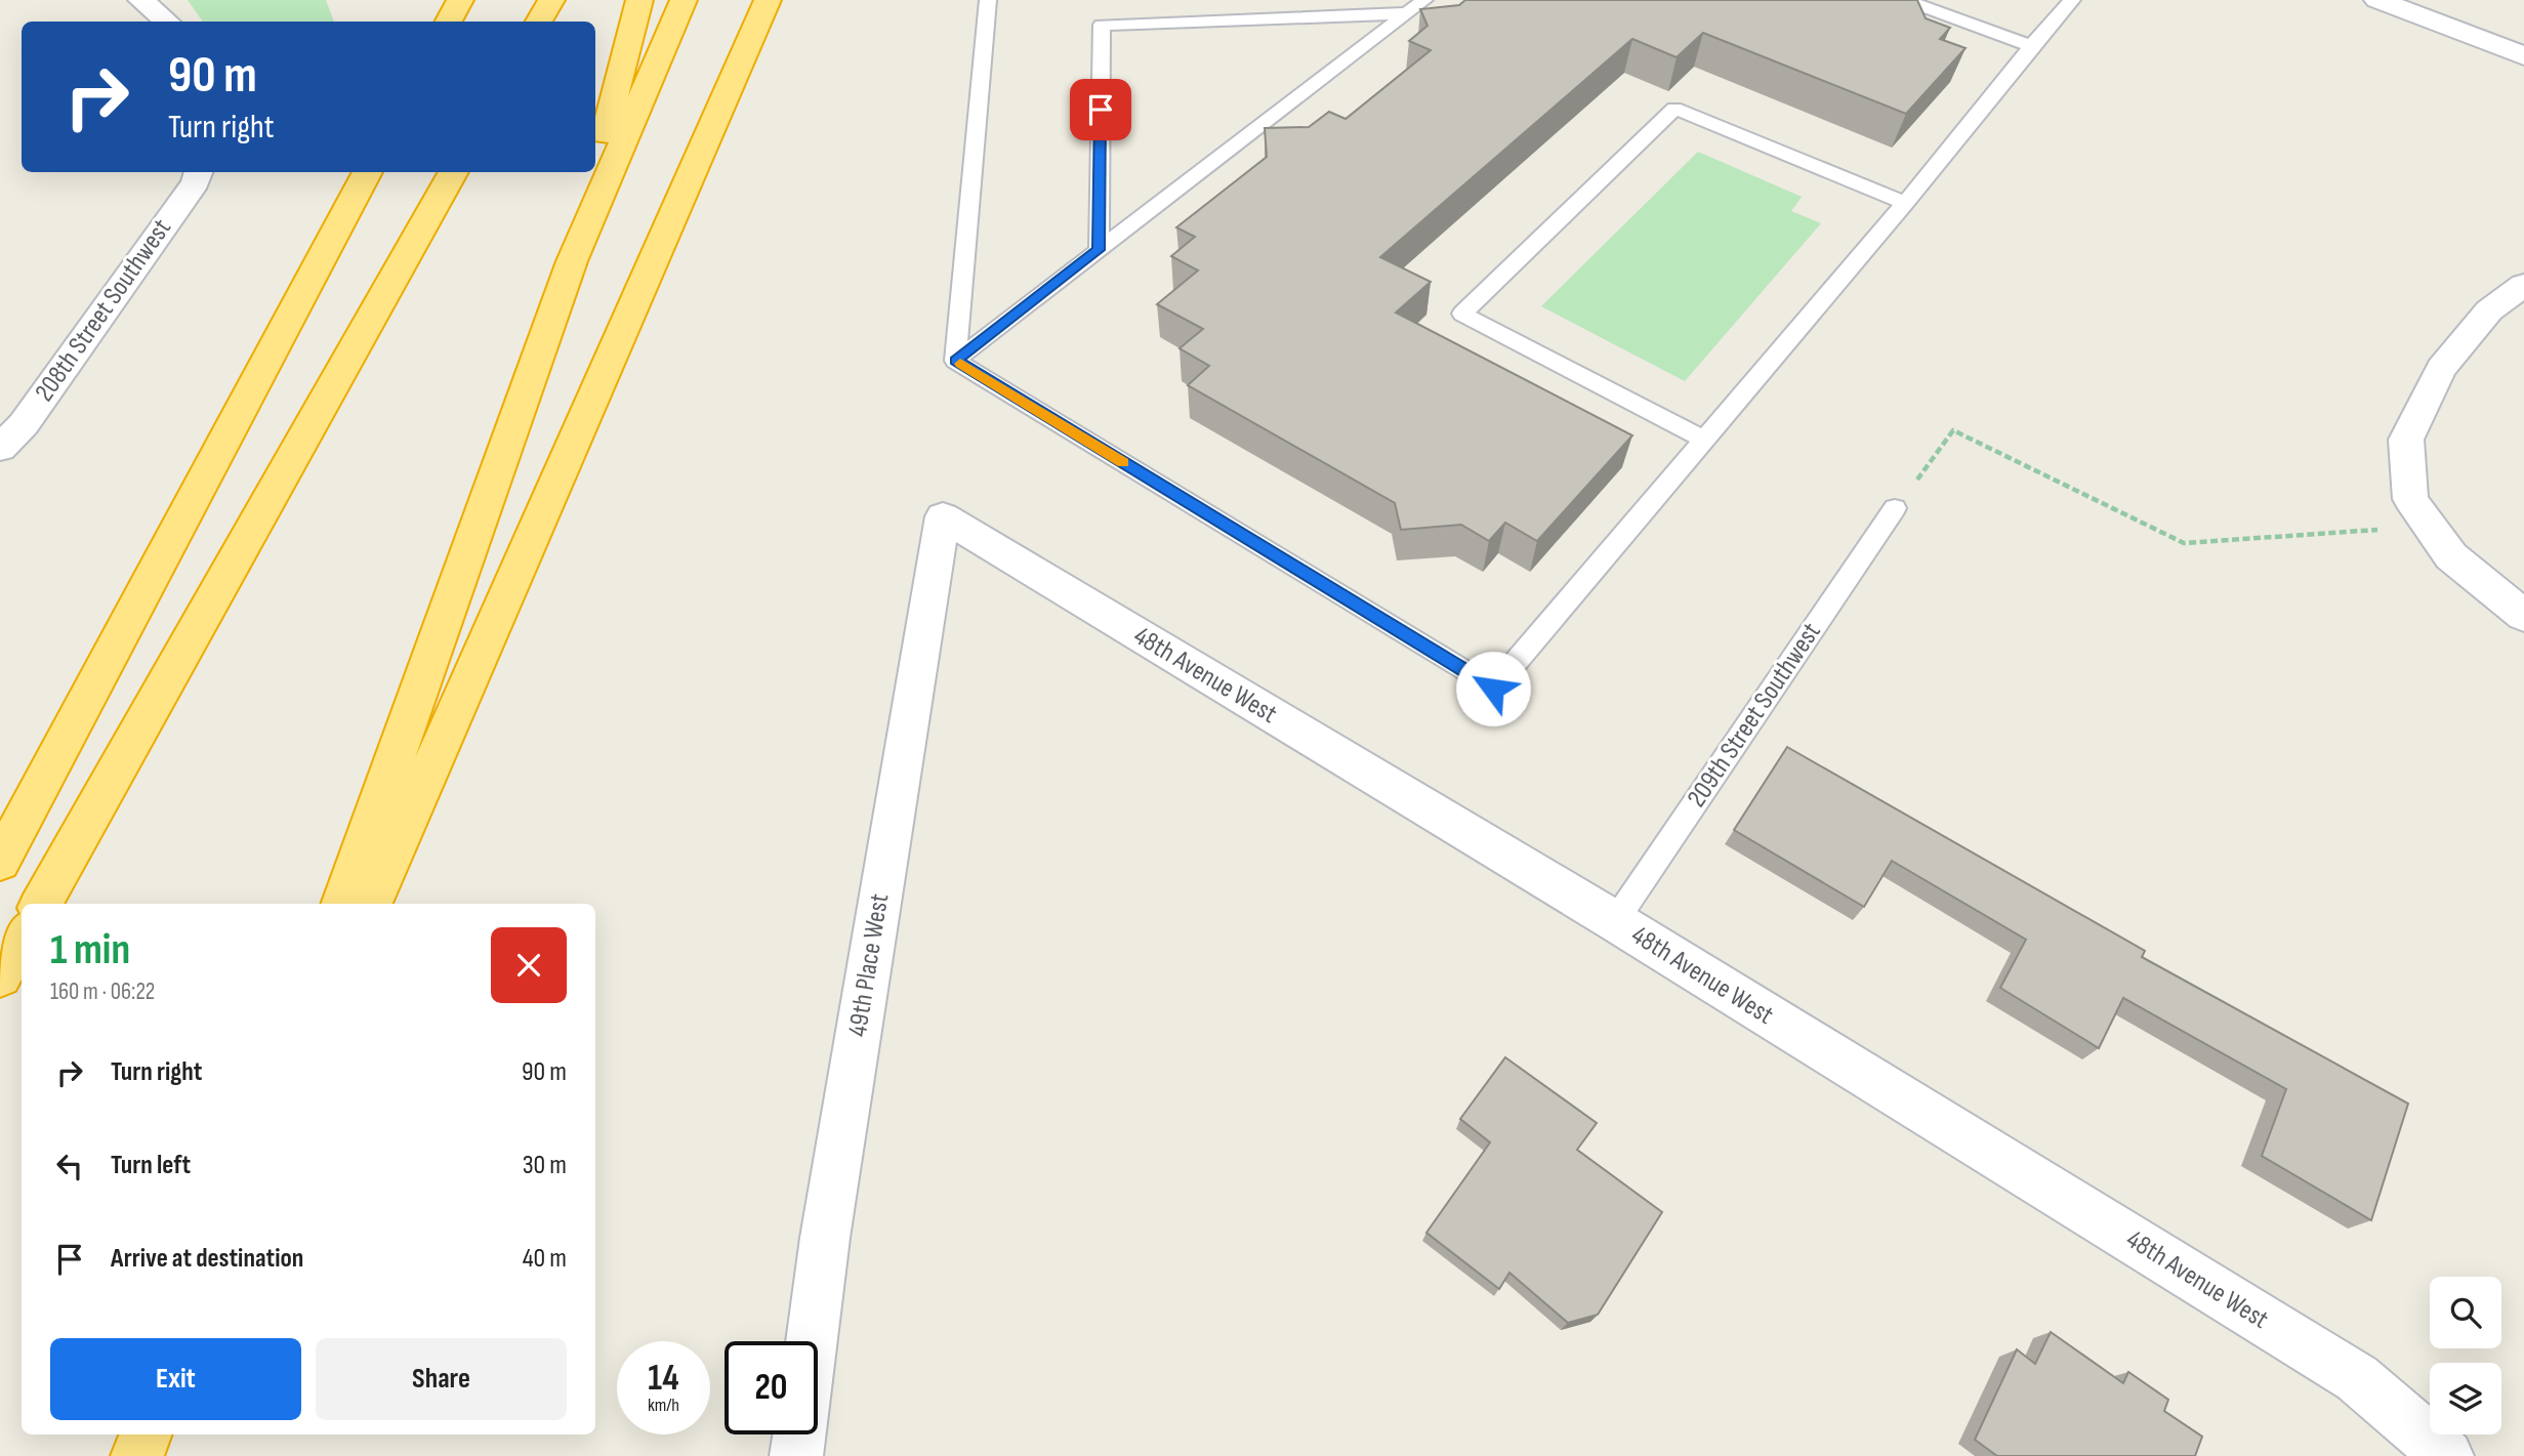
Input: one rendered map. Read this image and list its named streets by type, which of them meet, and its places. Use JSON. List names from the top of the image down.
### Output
{
  "streets": {
    "street": ["208th Street Southwest", "48th Avenue West", "49th Place West"],
    "lane": ["209th Street Southwest"]
  },
  "crossings": [
    ["48th Avenue West", "209th Street Southwest"],
    ["48th Avenue West", "49th Place West"]
  ],
  "page": {
    "turn": ["90 m", "Turn right"],
    "heading": ["1 min", "160 m · 06:22"],
    "list": [
      {
        "name": "Turn right",
        "value": "90 m"
      },
      {
        "name": "Turn left",
        "value": "30 m"
      },
      {
        "name": "Arrive at destination",
        "value": "40 m"
      }
    ],
    "buttons": ["Exit", "Share"],
    "speed": "14 km/h",
    "limit": "20"
  }
}
